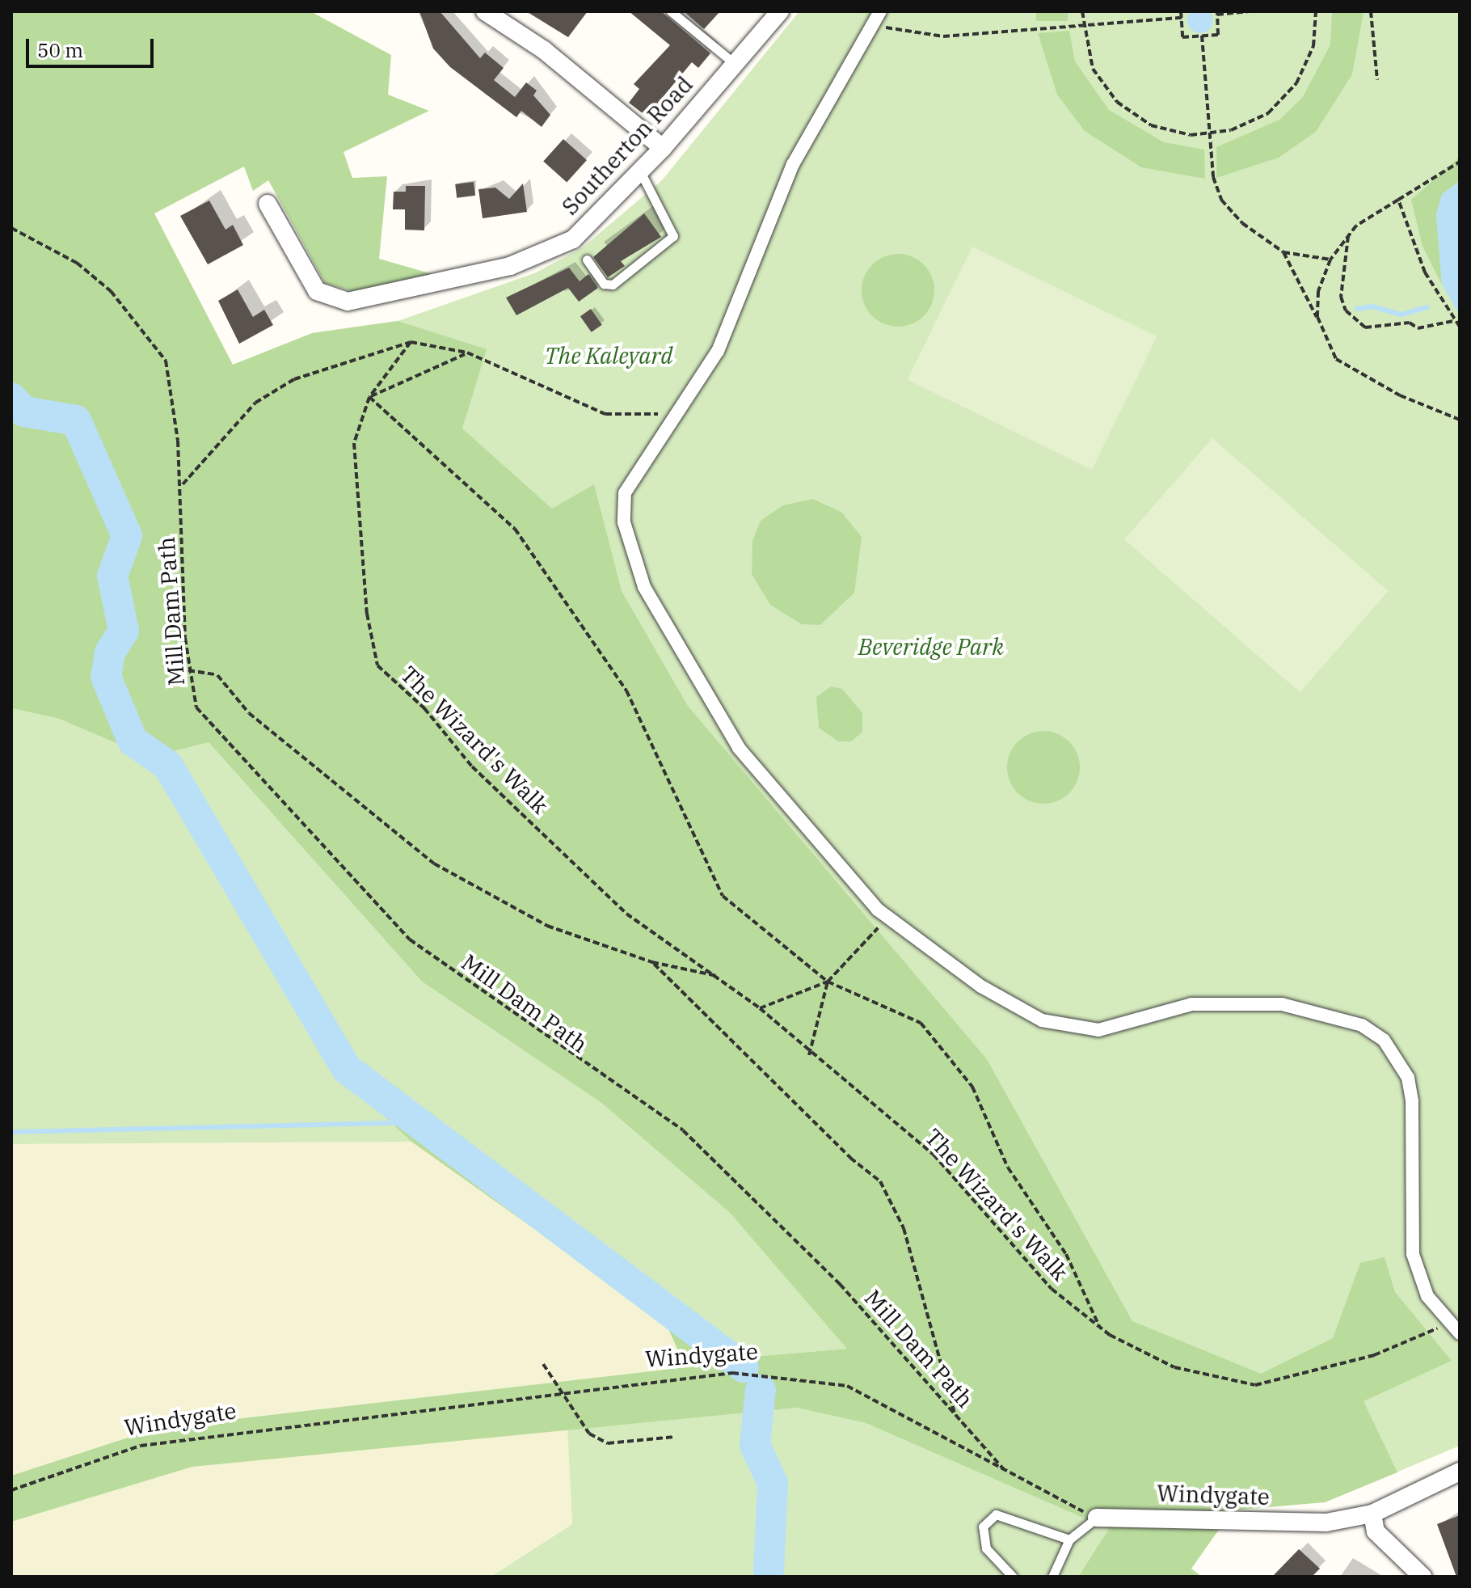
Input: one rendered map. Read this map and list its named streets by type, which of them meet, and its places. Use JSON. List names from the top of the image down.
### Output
{
  "streets": {
    "street": ["Southerton Road", "Windygate"],
    "path": ["Mill Dam Path", "The Wizard's Walk"]
  },
  "crossings": [
    ["Mill Dam Path", "Windygate"]
  ],
  "parks": ["The Kaleyard", "Beveridge Park"],
  "scale_bar": "50 m"
}
